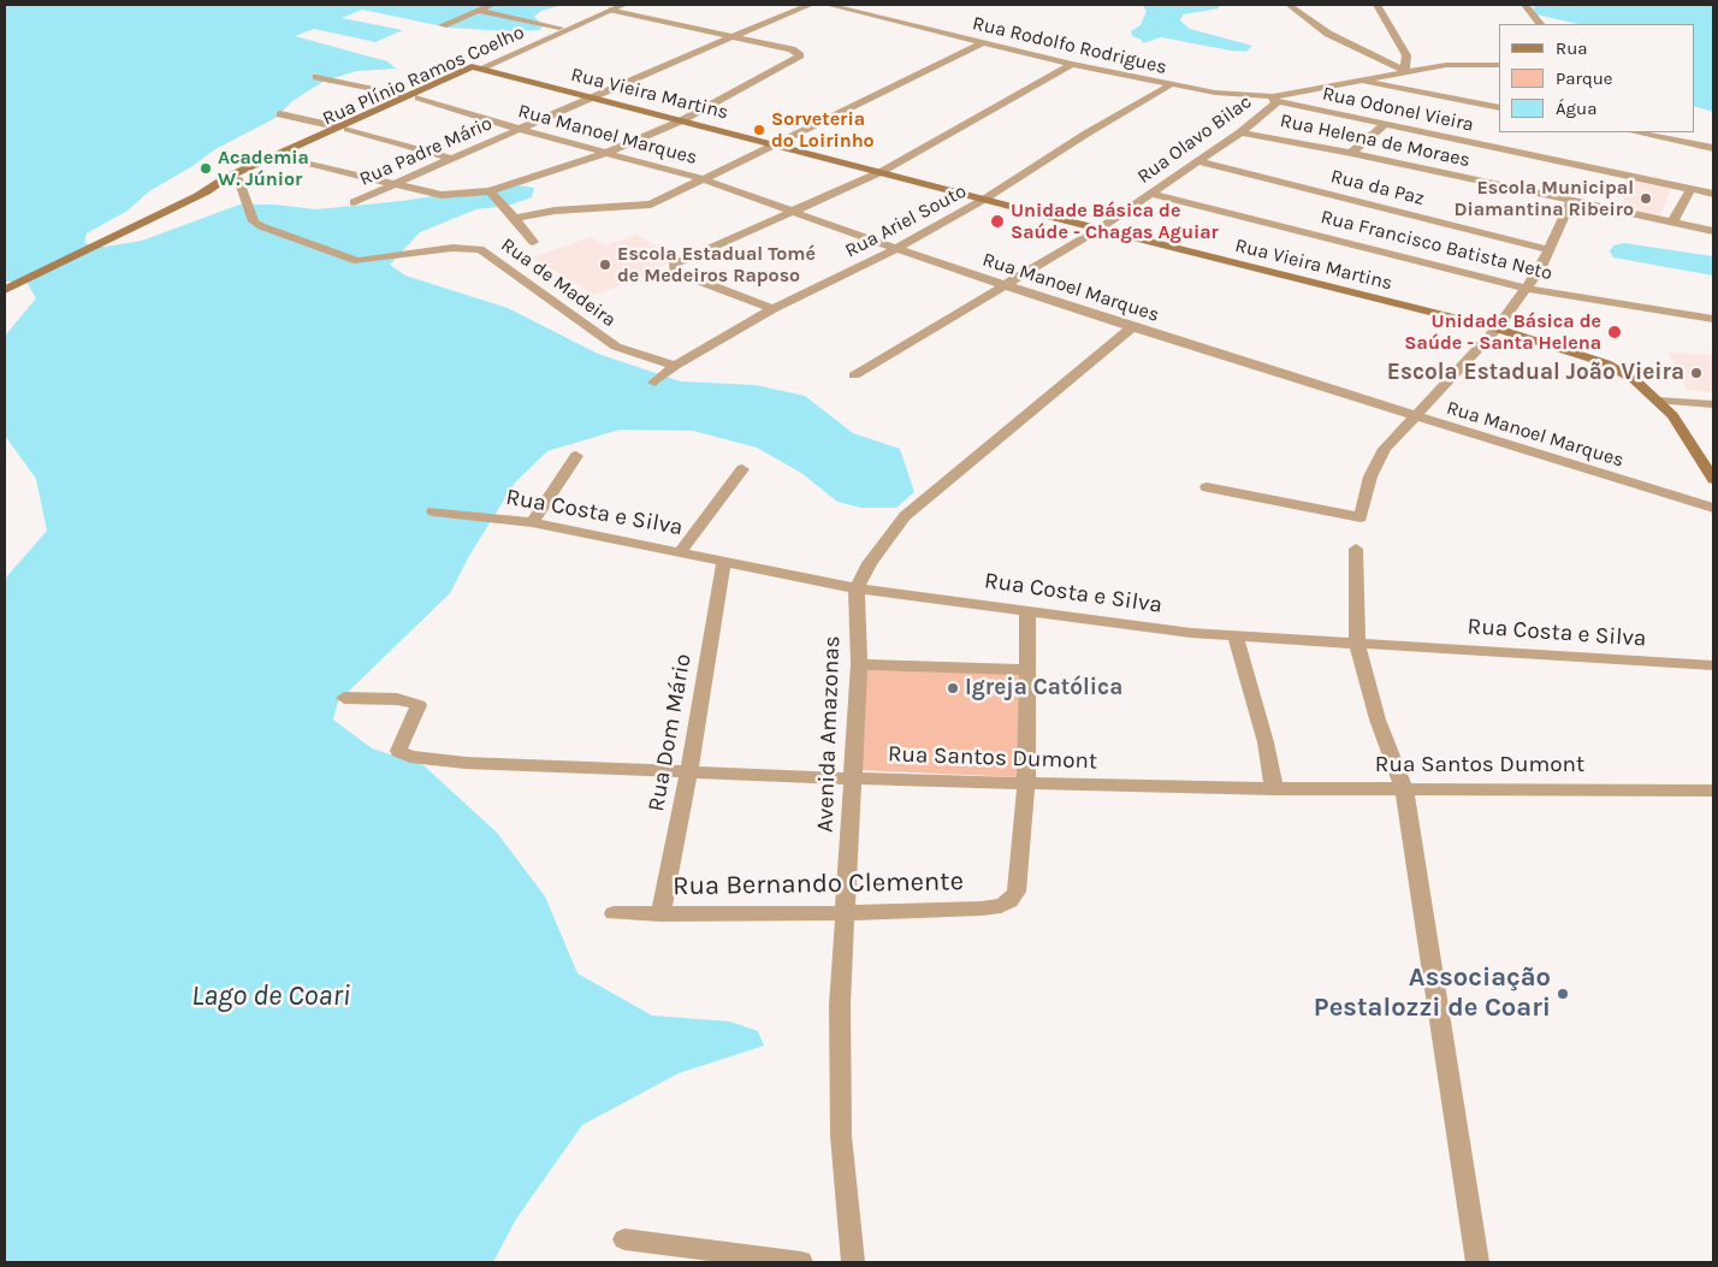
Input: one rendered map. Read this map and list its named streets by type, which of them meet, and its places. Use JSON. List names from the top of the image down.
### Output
{
  "streets": {
    "main road": ["Rua Plínio Ramos Coelho", "Rua Vieira Martins"],
    "street": [
      "Rua Rodolfo Rodrigues",
      "Rua Odonel Vieira",
      "Rua Manoel Marques",
      "Rua Olavo Bilac",
      "Rua Helena de Moraes",
      "Rua Padre Mário",
      "Rua da Paz",
      "Rua Ariel Souto",
      "Rua Francisco Batista Neto",
      "Rua de Madeira",
      "Rua Costa e Silva",
      "Rua Dom Mário",
      "Avenida Amazonas",
      "Rua Santos Dumont",
      "Rua Bernando Clemente"
    ]
  },
  "crossings": [
    ["Rua Rodolfo Rodrigues", "Rua Odonel Vieira"],
    ["Rua Rodolfo Rodrigues", "Rua Ariel Souto"],
    ["Rua Plínio Ramos Coelho", "Rua Vieira Martins"],
    ["Rua Plínio Ramos Coelho", "Rua Manoel Marques"],
    ["Rua Plínio Ramos Coelho", "Rua de Madeira"],
    ["Rua Vieira Martins", "Rua Olavo Bilac"],
    ["Rua Vieira Martins", "Rua Padre Mário"],
    ["Rua Vieira Martins", "Rua Ariel Souto"],
    ["Rua Odonel Vieira", "Rua Olavo Bilac"],
    ["Rua Manoel Marques", "Rua Olavo Bilac"],
    ["Rua Manoel Marques", "Rua Padre Mário"],
    ["Rua Manoel Marques", "Rua Ariel Souto"],
    ["Rua Manoel Marques", "Avenida Amazonas"],
    ["Rua Olavo Bilac", "Rua Helena de Moraes"],
    ["Rua Olavo Bilac", "Rua da Paz"],
    ["Rua Olavo Bilac", "Rua Francisco Batista Neto"],
    ["Rua Ariel Souto", "Rua de Madeira"],
    ["Rua Costa e Silva", "Rua Dom Mário"],
    ["Rua Costa e Silva", "Avenida Amazonas"],
    ["Rua Dom Mário", "Rua Santos Dumont"],
    ["Rua Dom Mário", "Rua Bernando Clemente"],
    ["Avenida Amazonas", "Rua Santos Dumont"],
    ["Avenida Amazonas", "Rua Bernando Clemente"],
    ["Rua Santos Dumont", "Rua Bernando Clemente"]
  ],
  "water": ["Lago de Coari"],
  "places": [
    "Sorveteria do Loirinho",
    "Academia W. Júnior",
    "Escola Municipal Diamantina Ribeiro",
    "Unidade Básica de Saúde - Chagas Aguiar",
    "Escola Estadual Tomé de Medeiros Raposo",
    "Unidade Básica de Saúde - Santa Helena",
    "Escola Estadual João Vieira",
    "Igreja Católica",
    "Associação Pestalozzi de Coari"
  ],
  "legend": ["Rua", "Parque", "Água"]
}
